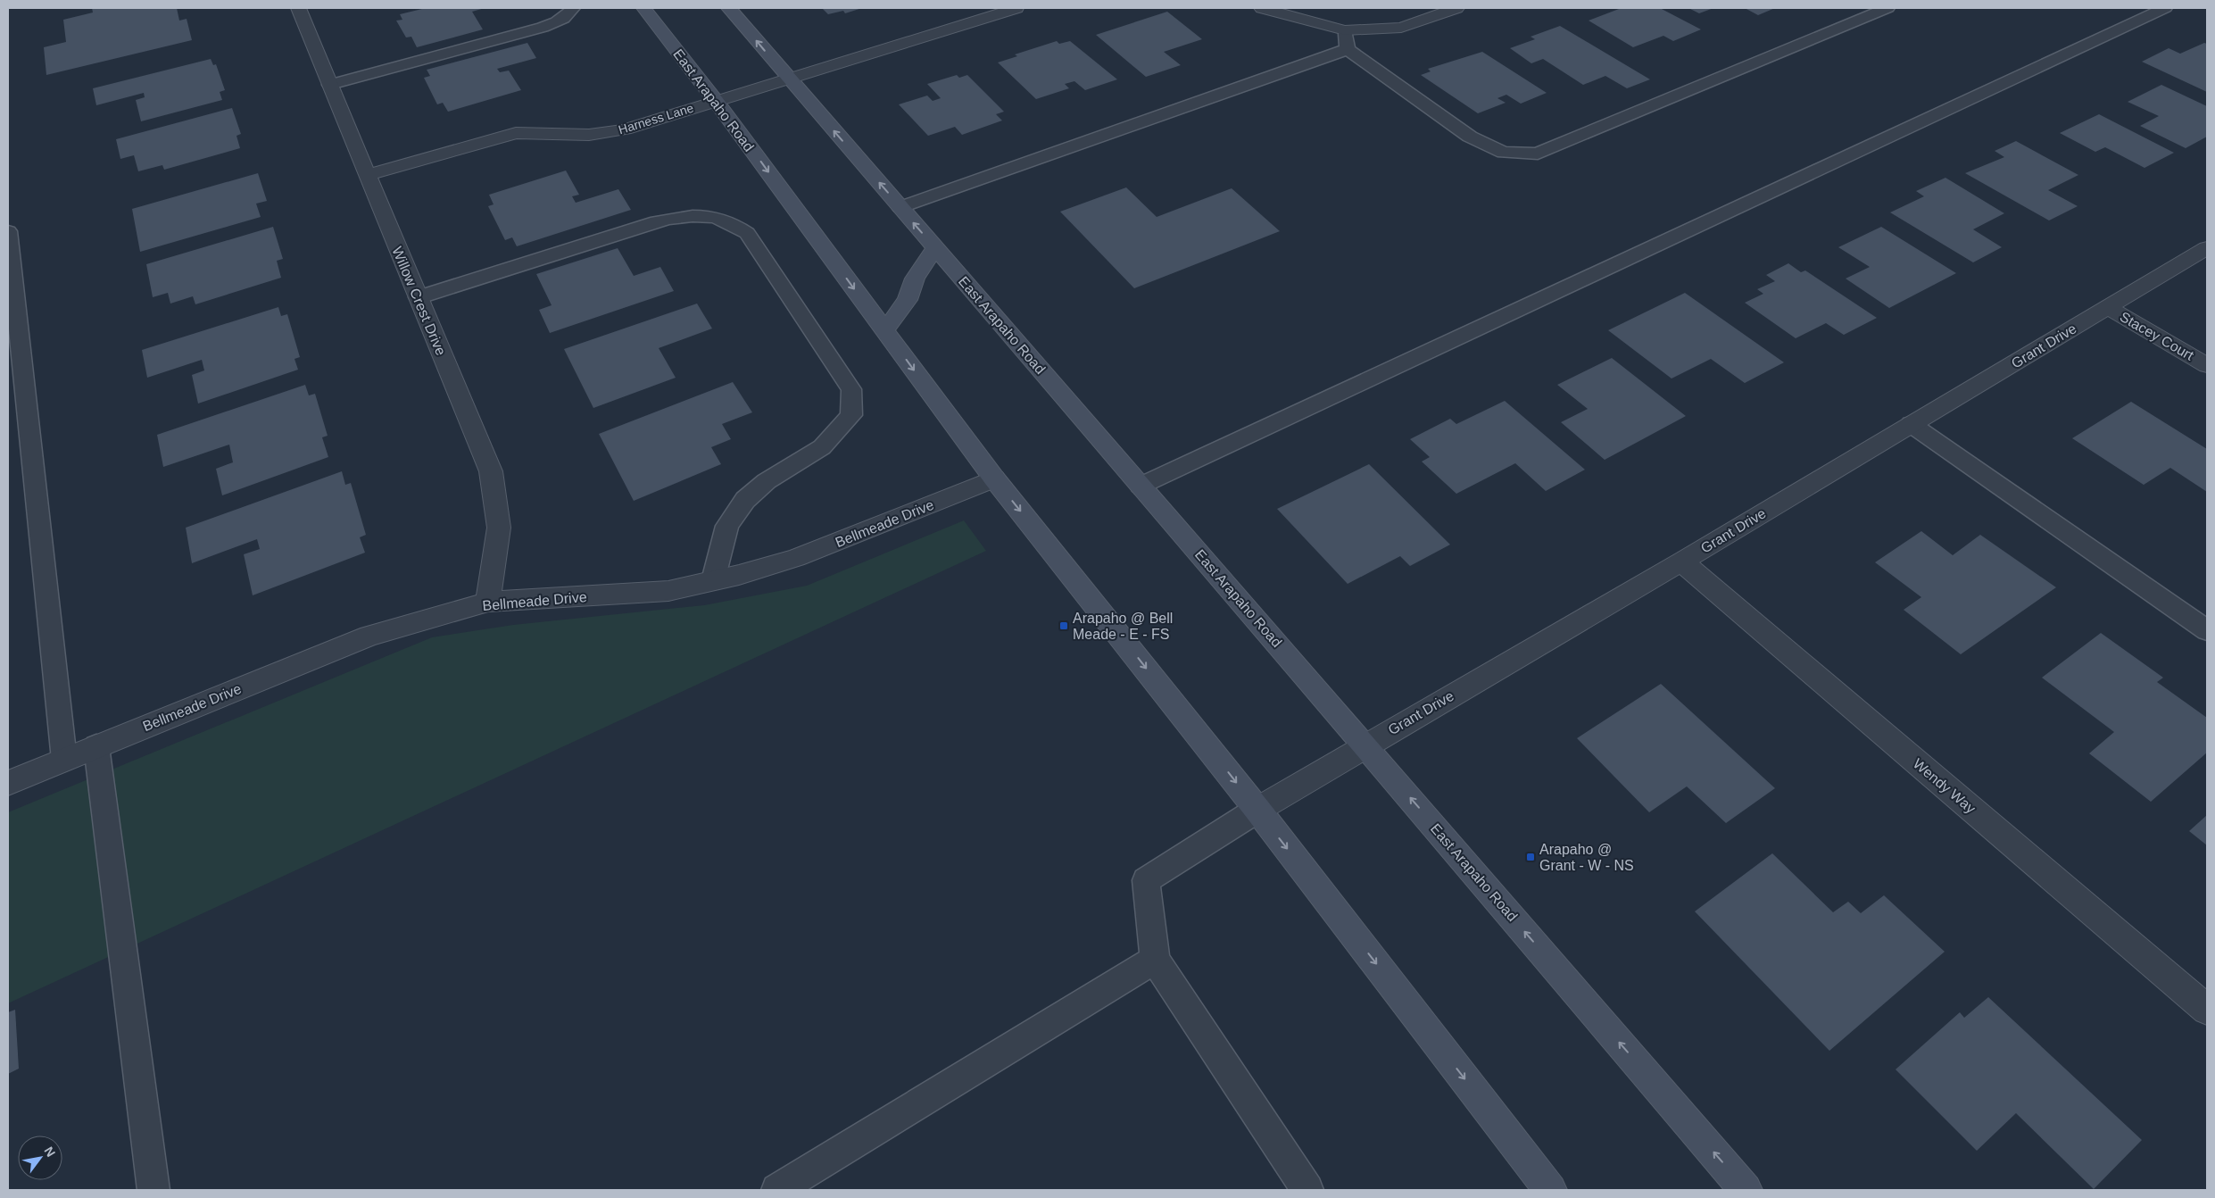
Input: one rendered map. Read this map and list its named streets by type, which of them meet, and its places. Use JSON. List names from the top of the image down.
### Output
{
  "streets": {
    "main road": ["East Arapaho Road"],
    "street": [
      "Harness Lane",
      "Willow Crest Drive",
      "Stacey Court",
      "Grant Drive",
      "Bellmeade Drive",
      "Wendy Way"
    ]
  },
  "crossings": [
    ["East Arapaho Road", "Harness Lane"],
    ["East Arapaho Road", "Grant Drive"],
    ["East Arapaho Road", "Bellmeade Drive"],
    ["Harness Lane", "Willow Crest Drive"],
    ["Willow Crest Drive", "Bellmeade Drive"],
    ["Stacey Court", "Grant Drive"],
    ["Grant Drive", "Wendy Way"]
  ],
  "places": {
    "transit": ["Arapaho @ Bell Meade - E - FS", "Arapaho @ Grant - W - NS"]
  },
  "north": "top right"
}
